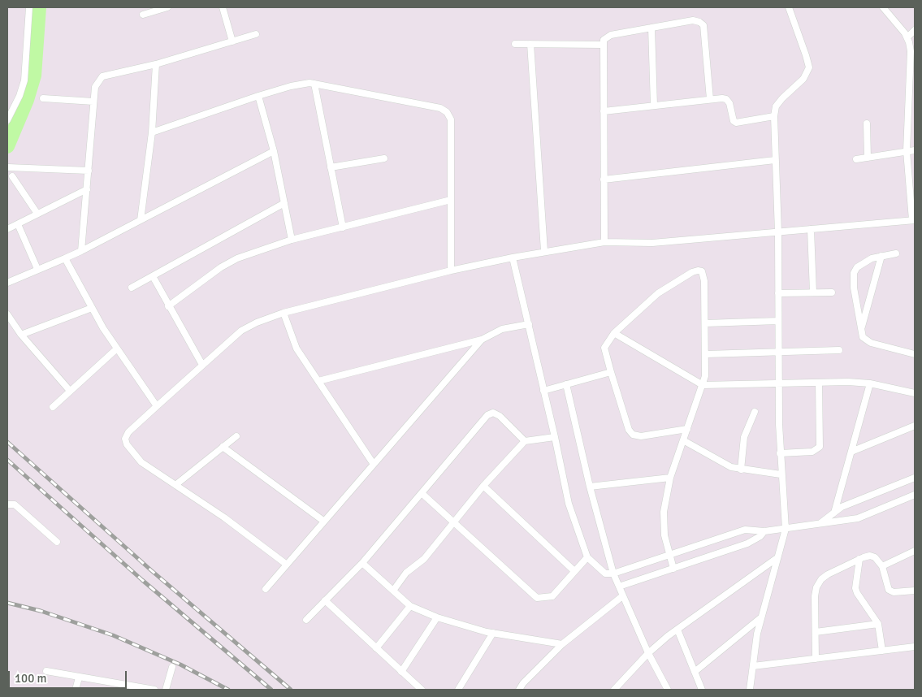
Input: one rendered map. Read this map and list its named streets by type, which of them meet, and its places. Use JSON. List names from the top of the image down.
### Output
{
  "scale_bar": "100 m"
}
